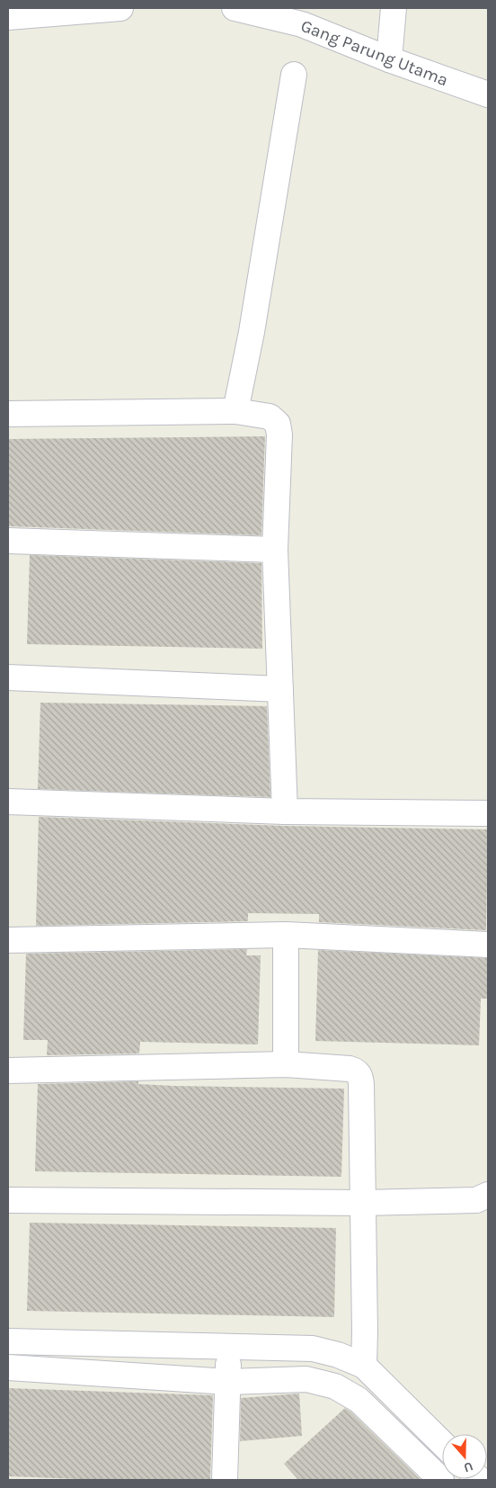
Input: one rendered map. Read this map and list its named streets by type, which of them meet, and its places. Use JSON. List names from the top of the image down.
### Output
{
  "streets": {
    "street": ["Gang Parung Utama"]
  },
  "north": "bottom"
}
